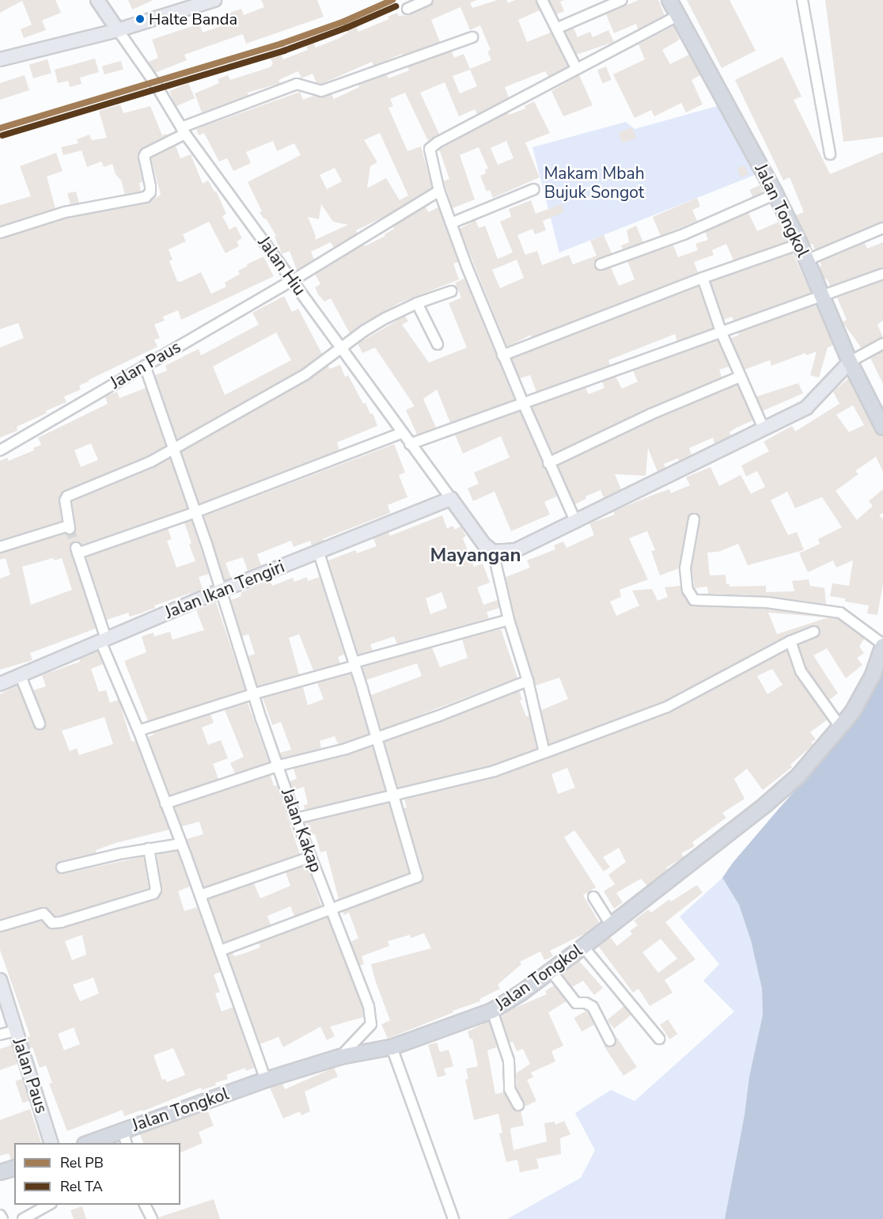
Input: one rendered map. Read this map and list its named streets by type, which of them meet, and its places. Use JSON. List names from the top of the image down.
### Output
{
  "streets": {
    "highway": ["Jalan Tongkol"],
    "main road": ["Jalan Paus", "Jalan Ikan Tengiri"],
    "street": ["Jalan Hiu", "Jalan Kakap"]
  },
  "crossings": [
    ["Jalan Tongkol", "Jalan Kakap"],
    ["Jalan Hiu", "Jalan Paus"],
    ["Jalan Hiu", "Jalan Ikan Tengiri"],
    ["Jalan Paus", "Jalan Kakap"],
    ["Jalan Ikan Tengiri", "Jalan Kakap"]
  ],
  "districts": ["Mayangan"],
  "parks": ["Makam Mbah Bujuk Songot"],
  "places": ["Halte Banda"],
  "lines": ["rail line PB", "rail line TA"],
  "legend": ["Rel PB", "Rel TA"]
}
